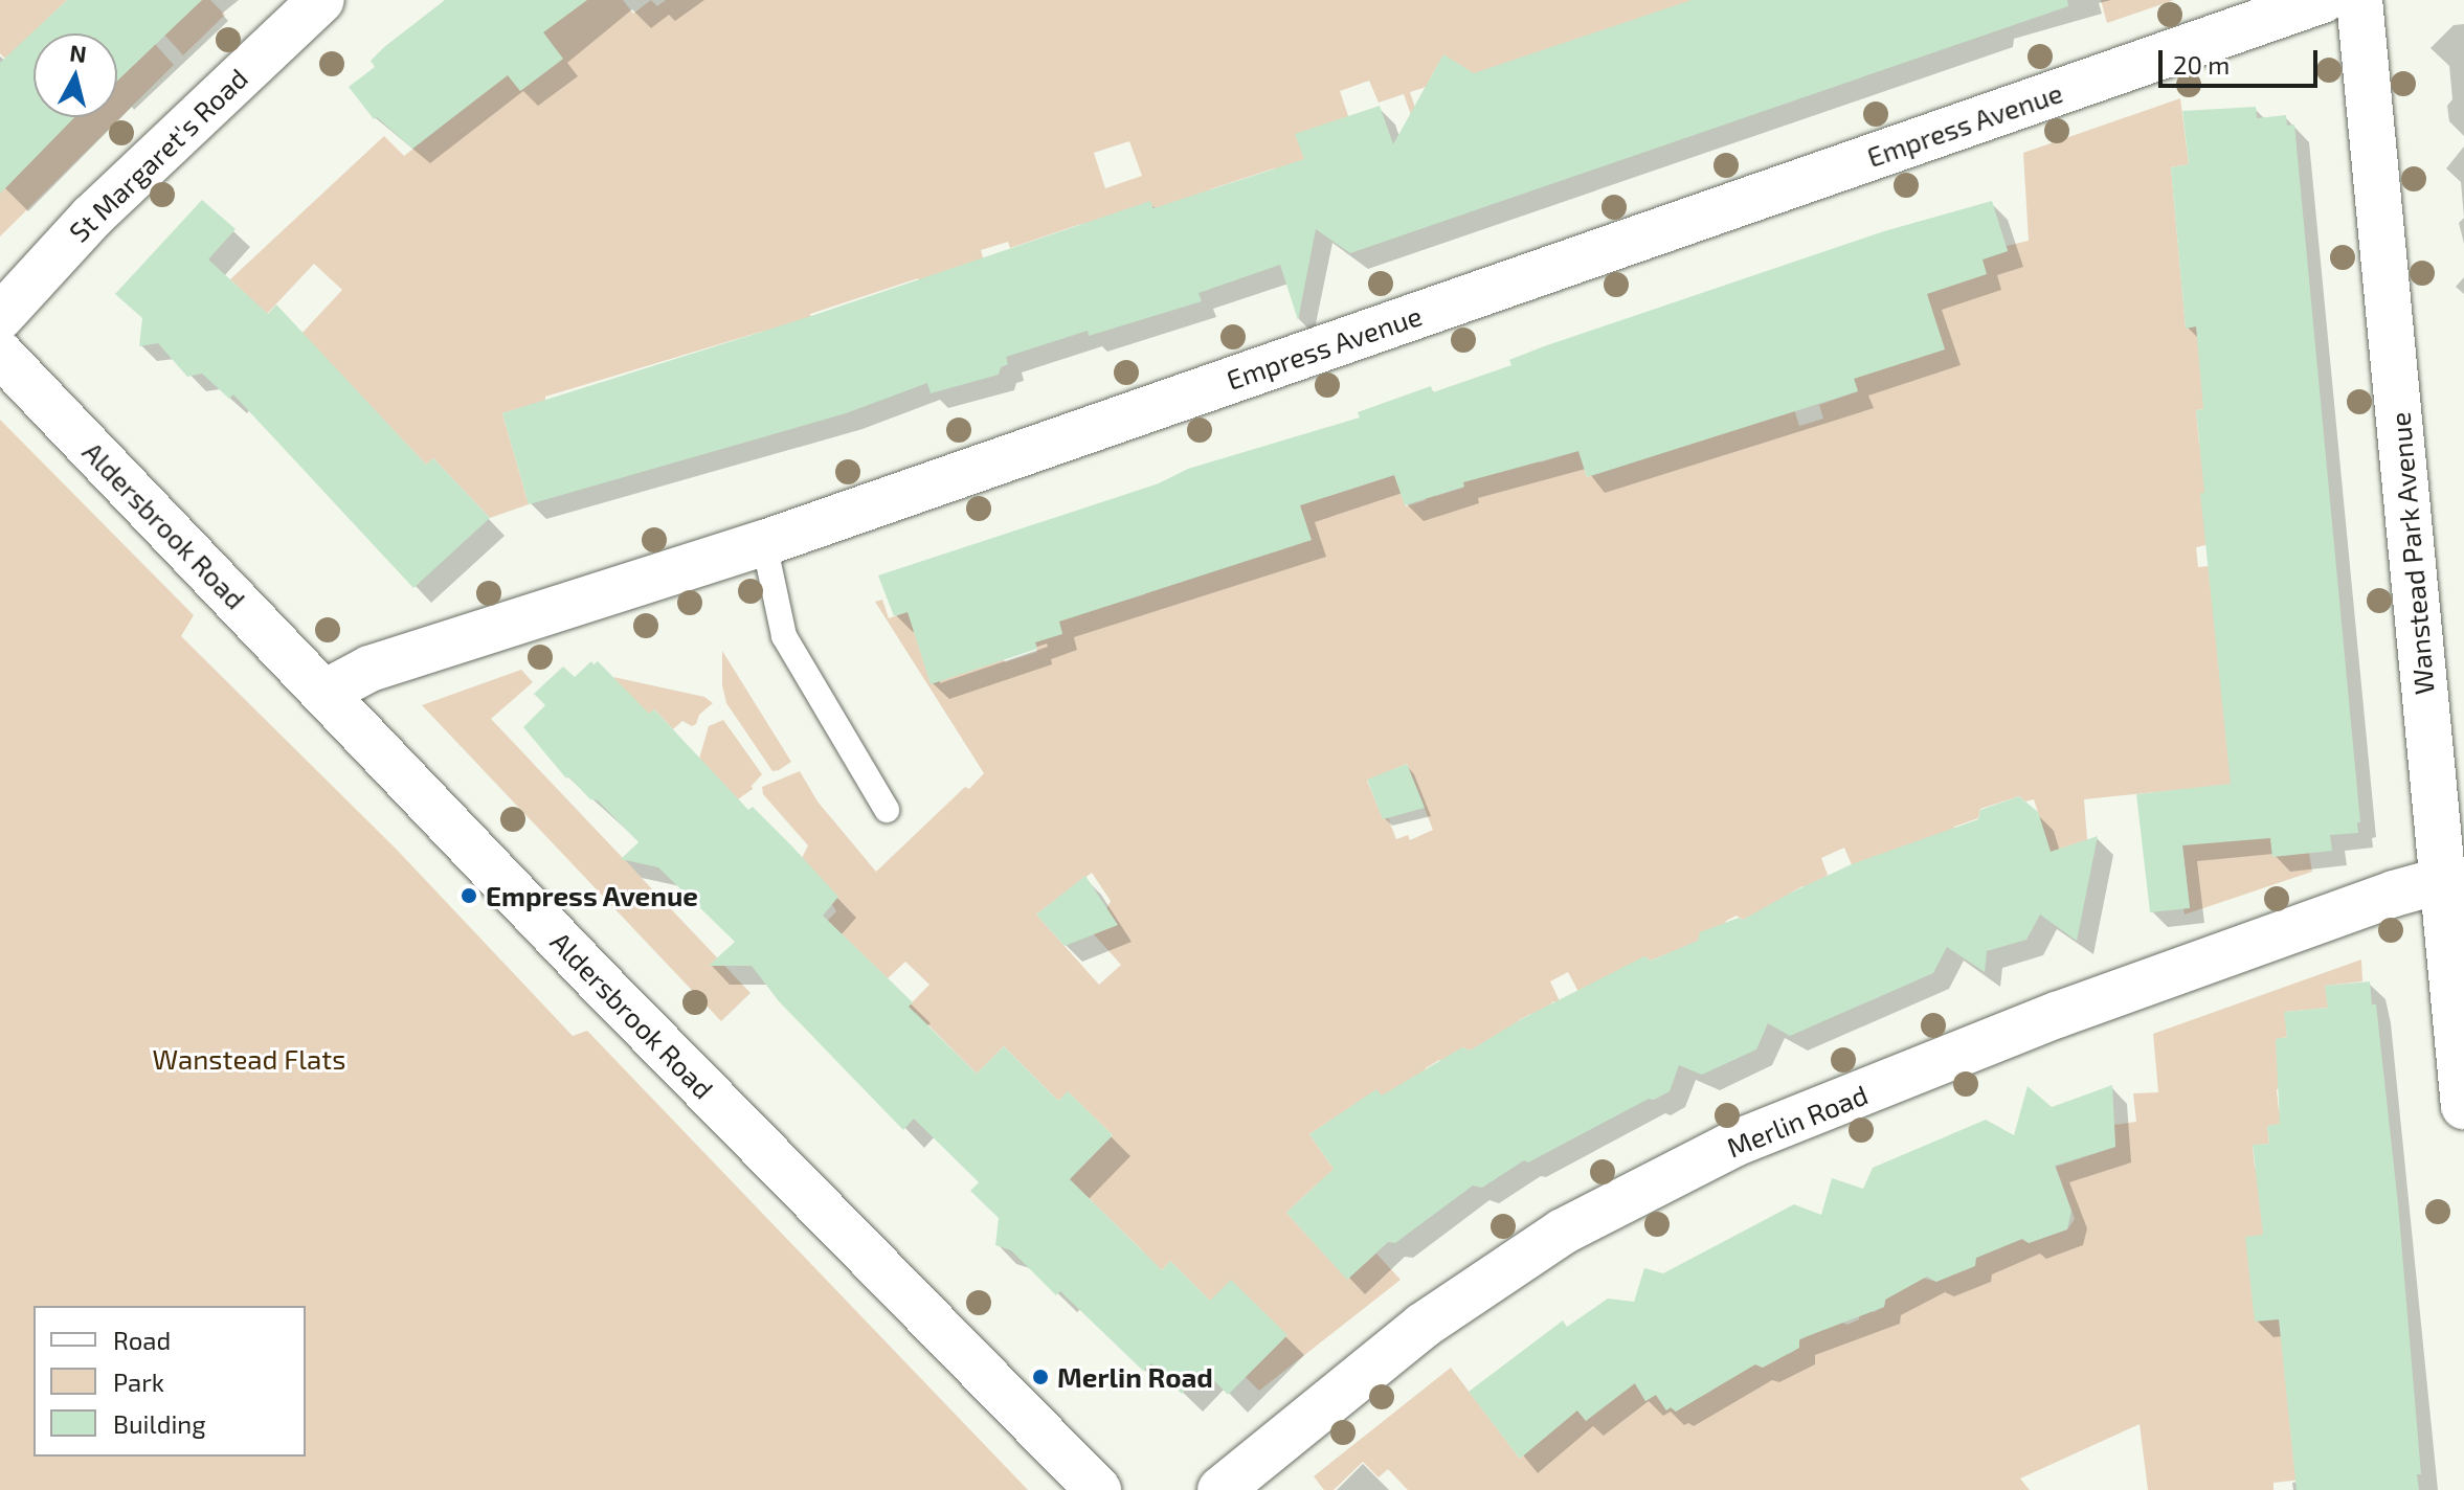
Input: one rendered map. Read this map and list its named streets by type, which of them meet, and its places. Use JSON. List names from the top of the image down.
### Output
{
  "streets": {
    "street": [
      "Empress Avenue",
      "St Margaret's Road",
      "Aldersbrook Road",
      "Wanstead Park Avenue",
      "Merlin Road"
    ]
  },
  "crossings": [
    ["Empress Avenue", "Aldersbrook Road"],
    ["Wanstead Park Avenue", "Merlin Road"]
  ],
  "parks": ["Wanstead Flats"],
  "places": ["Empress Avenue", "Merlin Road"],
  "legend": ["Road", "Park", "Building"],
  "scale_bar": "20 m",
  "north": "top"
}
